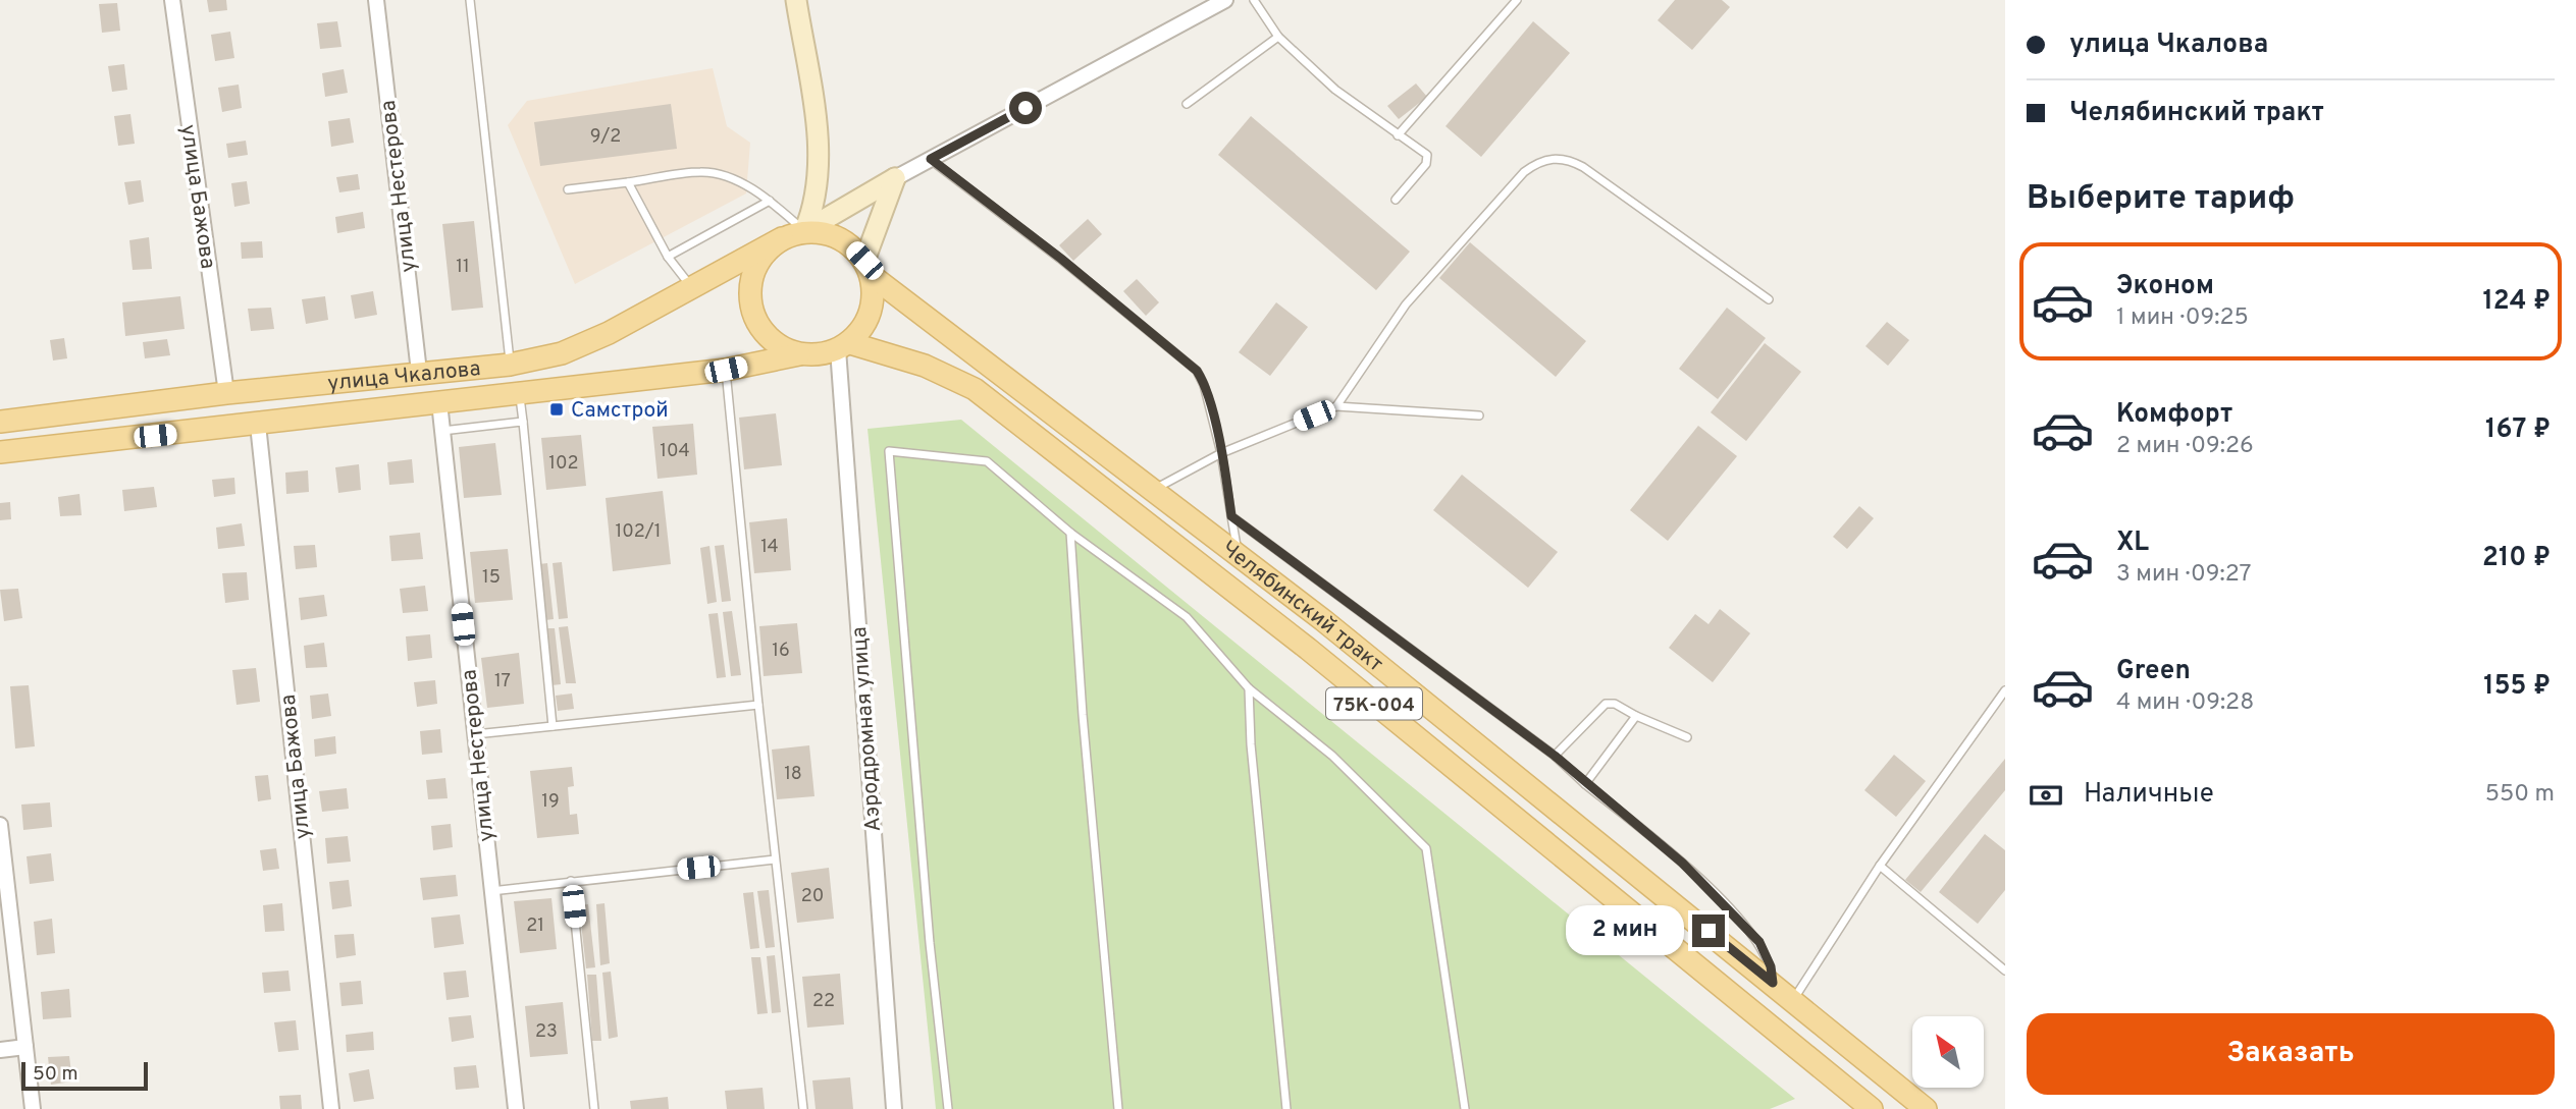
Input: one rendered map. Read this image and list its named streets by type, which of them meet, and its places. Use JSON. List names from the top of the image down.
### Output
{
  "streets": {
    "main road": ["улица Чкалова", "Челябинский тракт", "75К-004"],
    "street": ["улица Нестерова", "улица Бажова", "Аэродромная улица"]
  },
  "crossings": [
    ["улица Нестерова", "улица Чкалова"],
    ["улица Бажова", "улица Чкалова"],
    ["улица Чкалова", "Челябинский тракт"],
    ["улица Чкалова", "Аэродромная улица"],
    ["Челябинский тракт", "Аэродромная улица"]
  ],
  "places": {
    "transit": ["Самстрой"]
  },
  "house_numbers": [
    "9/2",
    "11",
    "104",
    "102",
    "102/1",
    "14",
    "15",
    "16",
    "17",
    "18",
    "19",
    "20",
    "21",
    "22",
    "23"
  ],
  "scale_bar": "50 m",
  "north": "top left",
  "page": {
    "banner": ["улица Чкалова", "Челябинский тракт"],
    "heading": "Выберите тариф",
    "list": [
      {
        "name": "Эконом",
        "note": "1 мин · 09:25",
        "value": "124 ₽"
      },
      {
        "name": "Комфорт",
        "note": "2 мин · 09:26",
        "value": "167 ₽"
      },
      {
        "name": "XL",
        "note": "3 мин · 09:27",
        "value": "210 ₽"
      },
      {
        "name": "Green",
        "note": "4 мин · 09:28",
        "value": "155 ₽"
      }
    ],
    "pay": ["Наличные", "550 m"],
    "bubble": "2 мин",
    "buttons": "Заказать",
    "scale": "50 m"
  }
}
